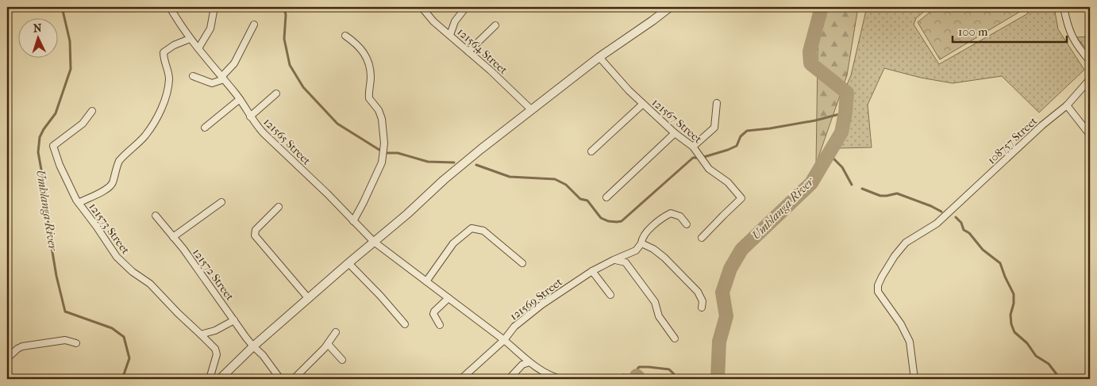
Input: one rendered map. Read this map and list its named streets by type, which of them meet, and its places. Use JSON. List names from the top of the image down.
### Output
{
  "streets": {
    "street": [
      "121564 Street",
      "121567 Street",
      "108757 Street",
      "121565 Street",
      "121573 Street",
      "121572 Street",
      "121569 Street"
    ]
  },
  "water": ["Umhlanga River"],
  "scale_bar": "100 m",
  "north": "top"
}
